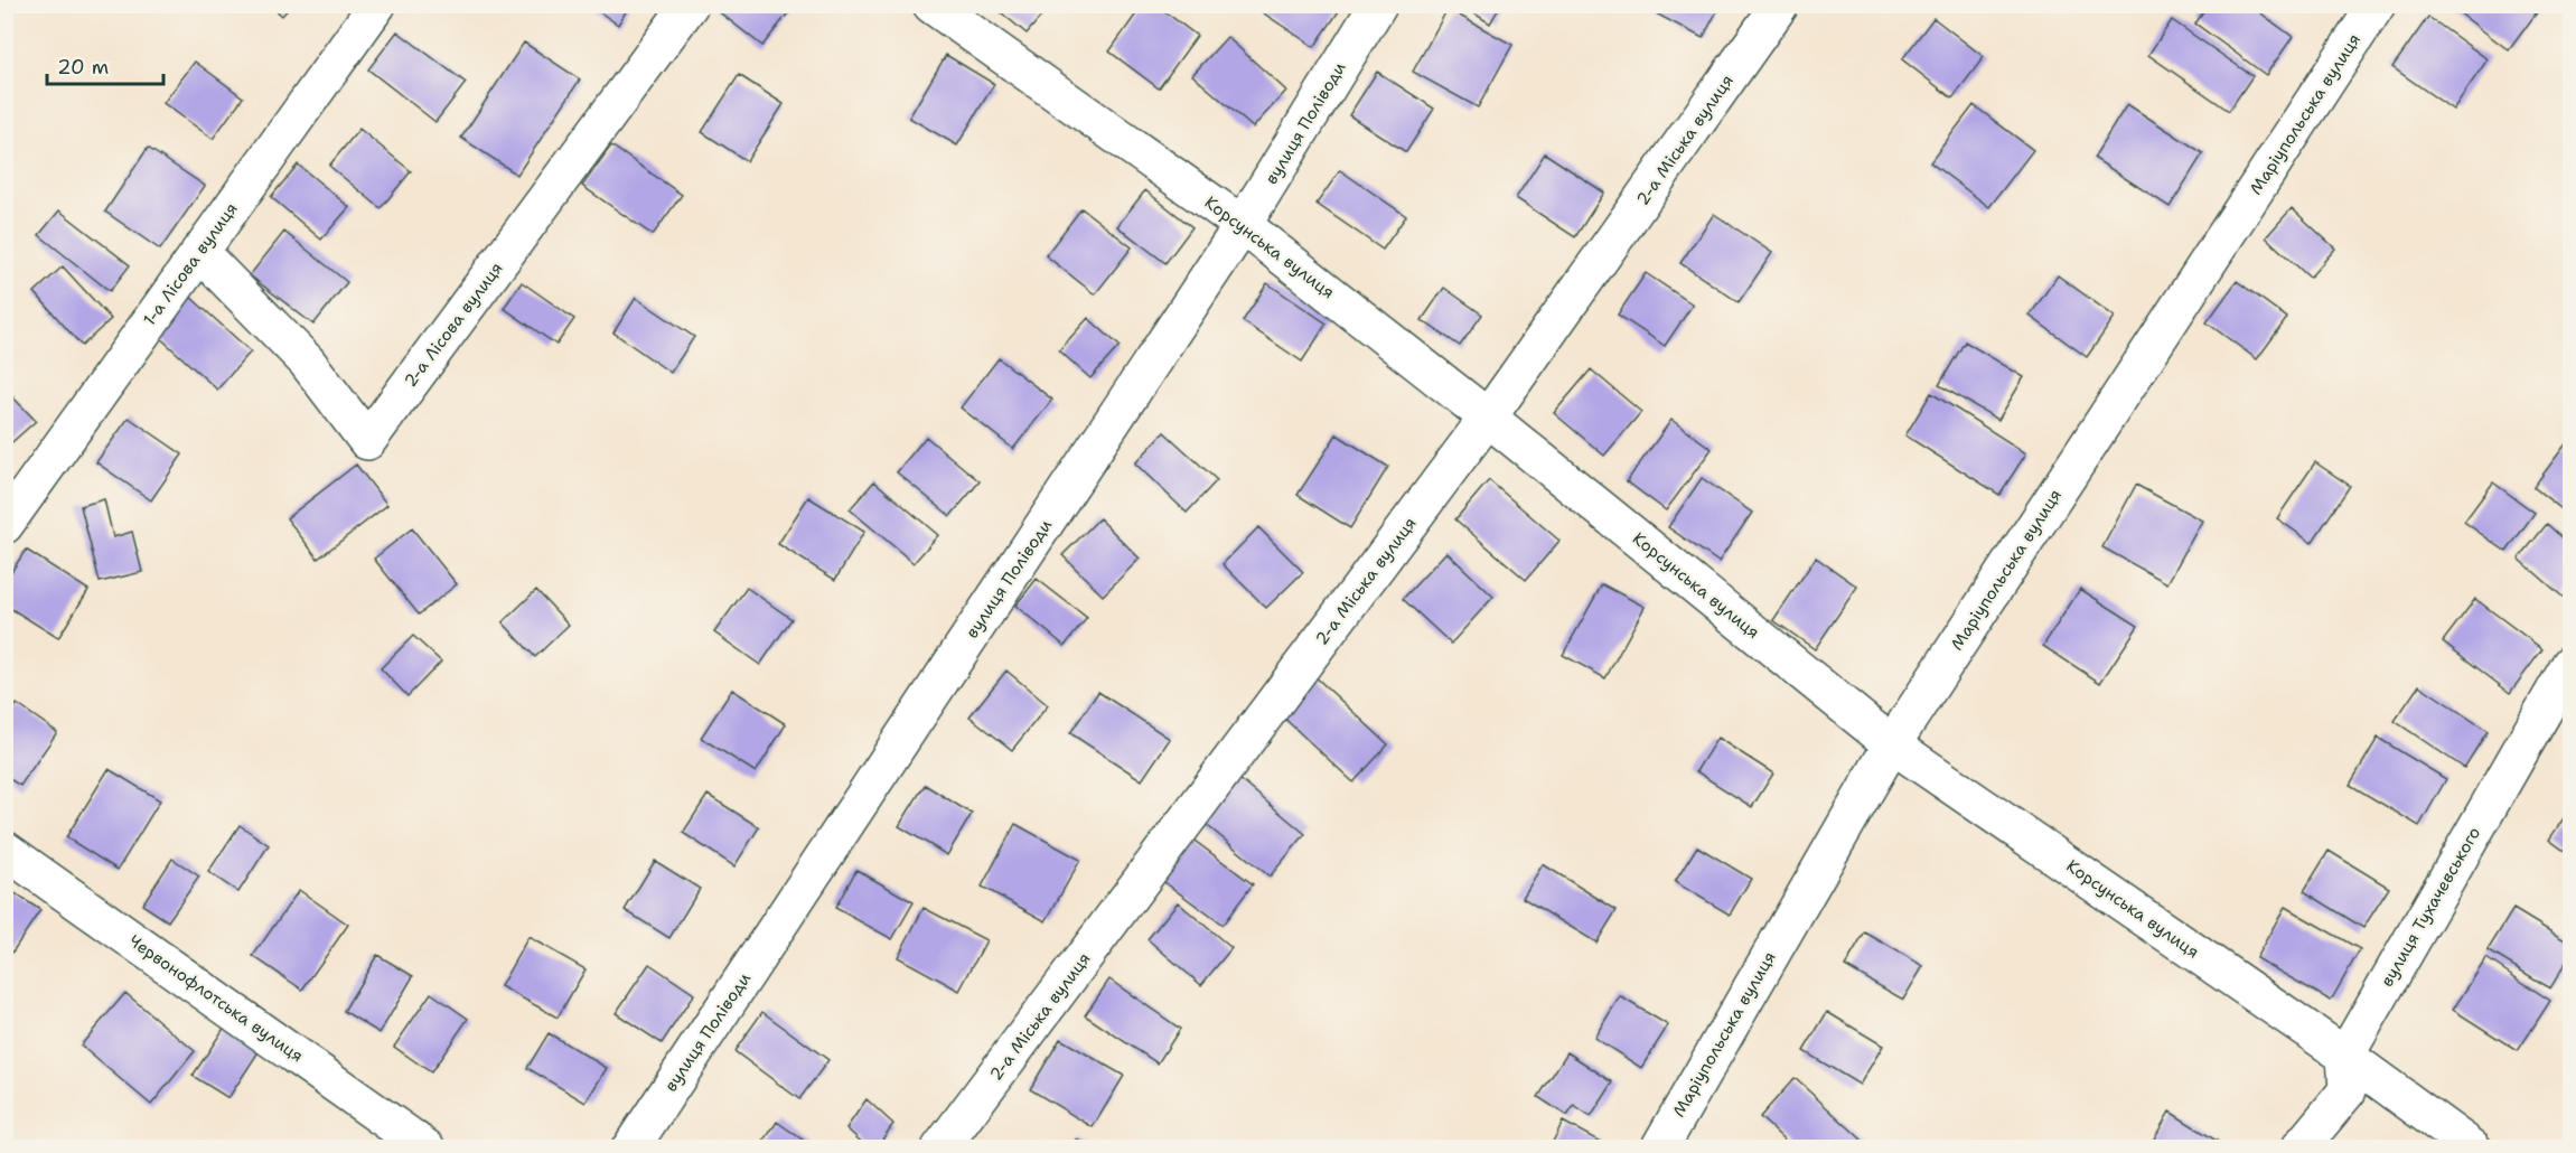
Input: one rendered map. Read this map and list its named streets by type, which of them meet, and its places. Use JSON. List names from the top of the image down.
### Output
{
  "streets": {
    "street": [
      "Маріупольська вулиця",
      "вулиця Поліводи",
      "2-а Міська вулиця",
      "Корсунська вулиця",
      "1-а Лісова вулиця",
      "2-а Лісова вулиця",
      "вулиця Тухачевського",
      "Червонофлотська вулиця"
    ]
  },
  "crossings": [
    ["Маріупольська вулиця", "Корсунська вулиця"],
    ["вулиця Поліводи", "Корсунська вулиця"],
    ["2-а Міська вулиця", "Корсунська вулиця"],
    ["Корсунська вулиця", "вулиця Тухачевського"],
    ["1-а Лісова вулиця", "2-а Лісова вулиця"]
  ],
  "scale_bar": "20 m"
}
